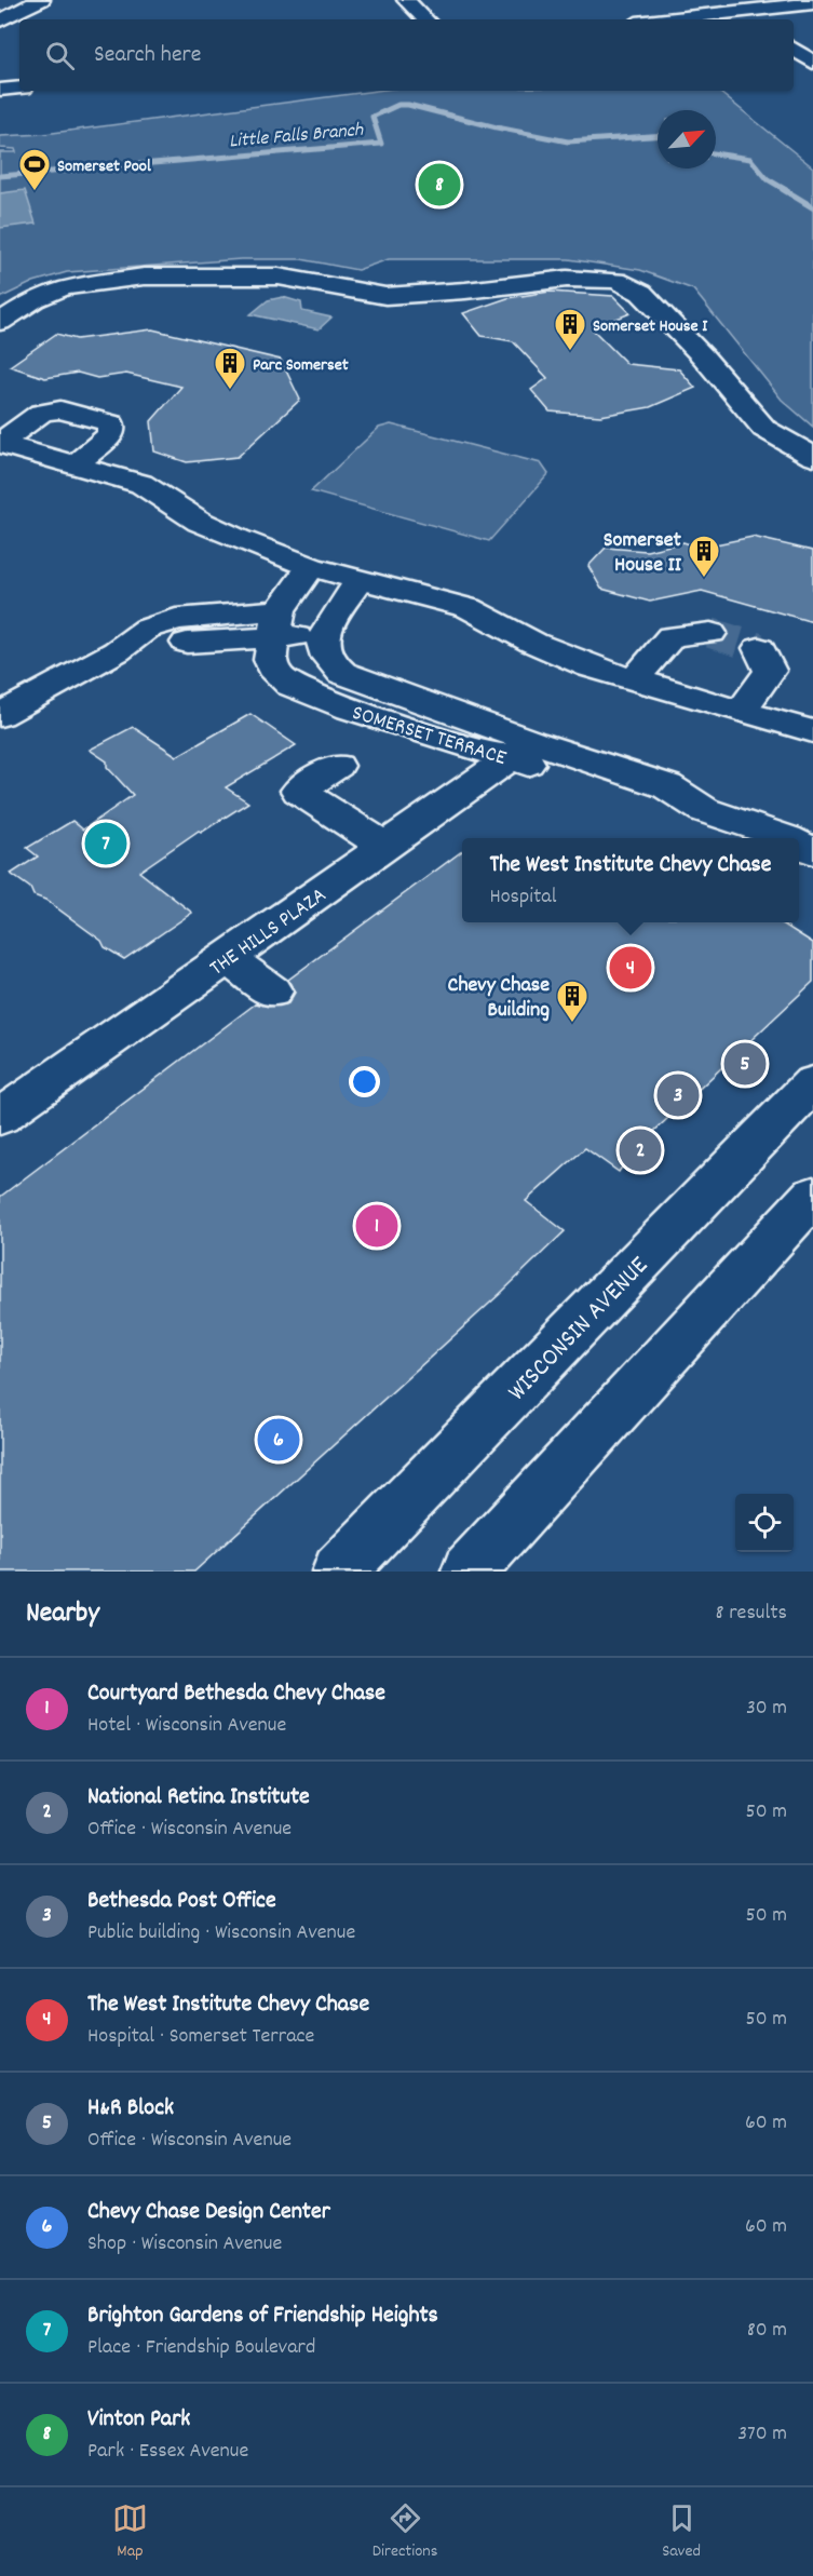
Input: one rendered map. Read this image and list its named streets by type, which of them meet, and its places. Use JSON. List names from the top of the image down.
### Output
{
  "streets": {
    "street": ["SOMERSET TERRACE", "THE HILLS PLAZA", "WISCONSIN AVENUE"]
  },
  "crossings": [
    ["SOMERSET TERRACE", "THE HILLS PLAZA"]
  ],
  "water": ["Little Falls Branch"],
  "places": {
    "sports": ["Somerset Pool"],
    "building": [
      "Somerset House I",
      "Parc Somerset",
      "Somerset House II",
      "Chevy Chase Building"
    ]
  },
  "north": "top right",
  "page": {
    "search": "Search here",
    "pins": [
      "8",
      "7",
      "4",
      "5",
      "3",
      "2",
      "1",
      "6"
    ],
    "popup": ["The West Institute Chevy Chase", "Hospital"],
    "heading": ["Nearby", "8 results"],
    "list": [
      {
        "mark": "1",
        "name": "Courtyard Bethesda Chevy Chase",
        "note": "Hotel · Wisconsin Avenue",
        "value": "30 m"
      },
      {
        "mark": "2",
        "name": "National Retina Institute",
        "note": "Office · Wisconsin Avenue",
        "value": "50 m"
      },
      {
        "mark": "3",
        "name": "Bethesda Post Office",
        "note": "Public building · Wisconsin Avenue",
        "value": "50 m"
      },
      {
        "mark": "4",
        "name": "The West Institute Chevy Chase",
        "note": "Hospital · Somerset Terrace",
        "value": "50 m"
      },
      {
        "mark": "5",
        "name": "H&R Block",
        "note": "Office · Wisconsin Avenue",
        "value": "60 m"
      },
      {
        "mark": "6",
        "name": "Chevy Chase Design Center",
        "note": "Shop · Wisconsin Avenue",
        "value": "60 m"
      },
      {
        "mark": "7",
        "name": "Brighton Gardens of Friendship Heights",
        "note": "Place · Friendship Boulevard",
        "value": "80 m"
      },
      {
        "mark": "8",
        "name": "Vinton Park",
        "note": "Park · Essex Avenue",
        "value": "370 m"
      }
    ],
    "nav": ["Map", "Directions", "Saved"]
  }
}
